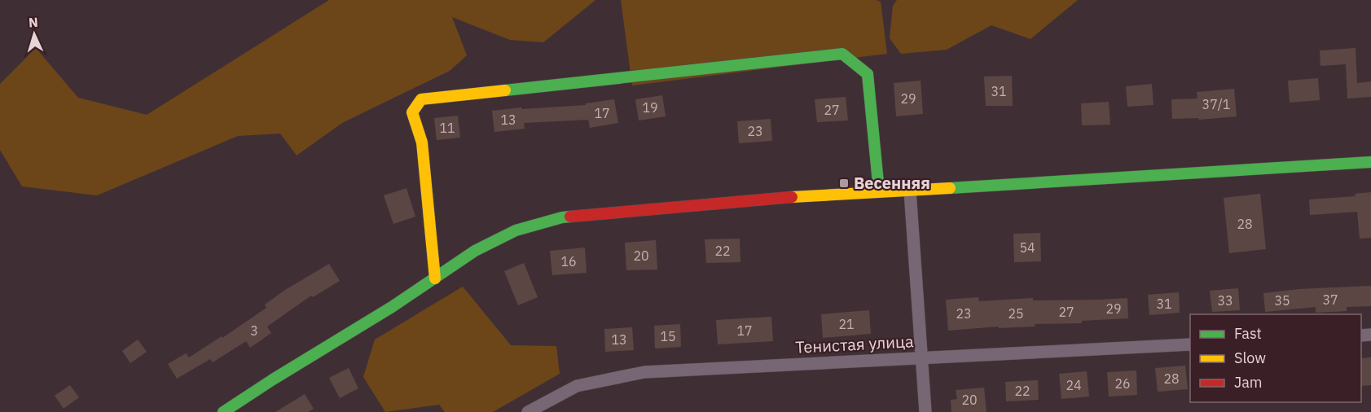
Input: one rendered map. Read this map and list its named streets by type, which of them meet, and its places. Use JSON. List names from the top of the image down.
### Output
{
  "streets": {
    "street": ["Тенистая улица"]
  },
  "places": {
    "transit": ["Весенняя"]
  },
  "house_numbers": [
    "31",
    "29",
    "37/1",
    "19",
    "27",
    "17",
    "13",
    "11",
    "23",
    "28",
    "54",
    "22",
    "20",
    "16",
    "37",
    "33",
    "35",
    "31",
    "29",
    "27",
    "23",
    "25",
    "21",
    "3",
    "17",
    "15",
    "13",
    "28",
    "26",
    "24",
    "22",
    "20"
  ],
  "legend": ["Fast", "Slow", "Jam"],
  "north": "top"
}
